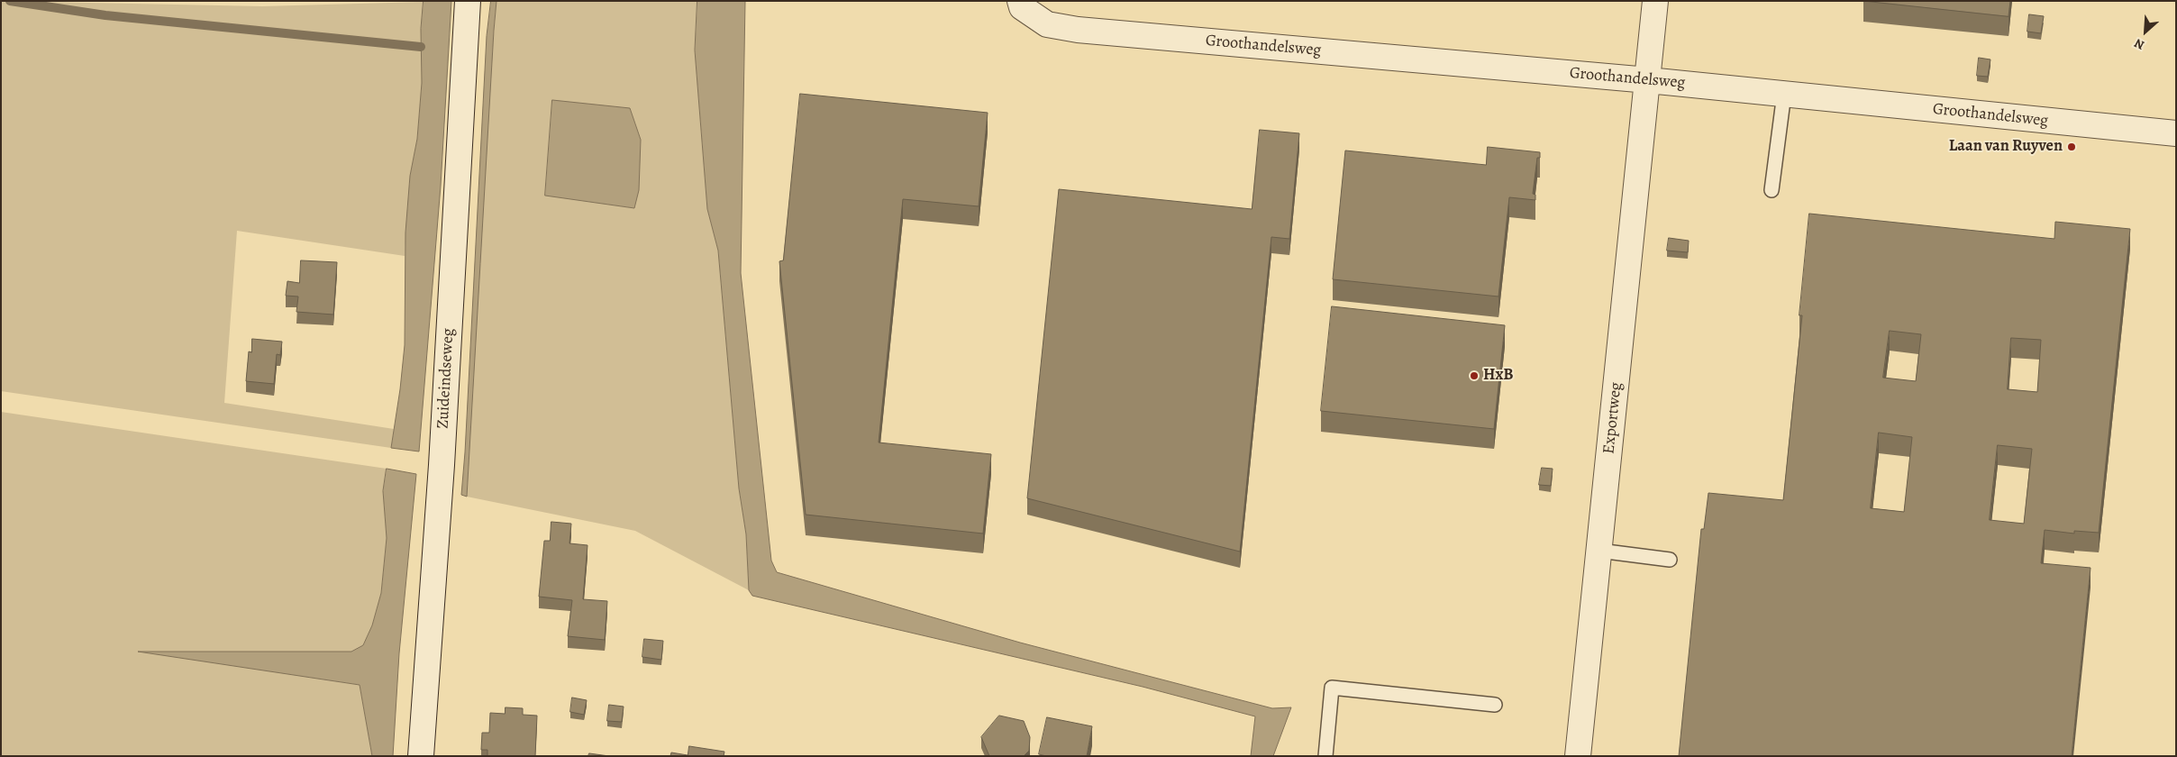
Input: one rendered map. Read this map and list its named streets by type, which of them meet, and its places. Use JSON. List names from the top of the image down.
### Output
{
  "streets": {
    "street": ["Groothandelsweg", "Zuideindseweg", "Exportweg"]
  },
  "crossings": [
    ["Groothandelsweg", "Exportweg"]
  ],
  "places": ["Laan van Ruyven", "HxB"],
  "north": "bottom left"
}
